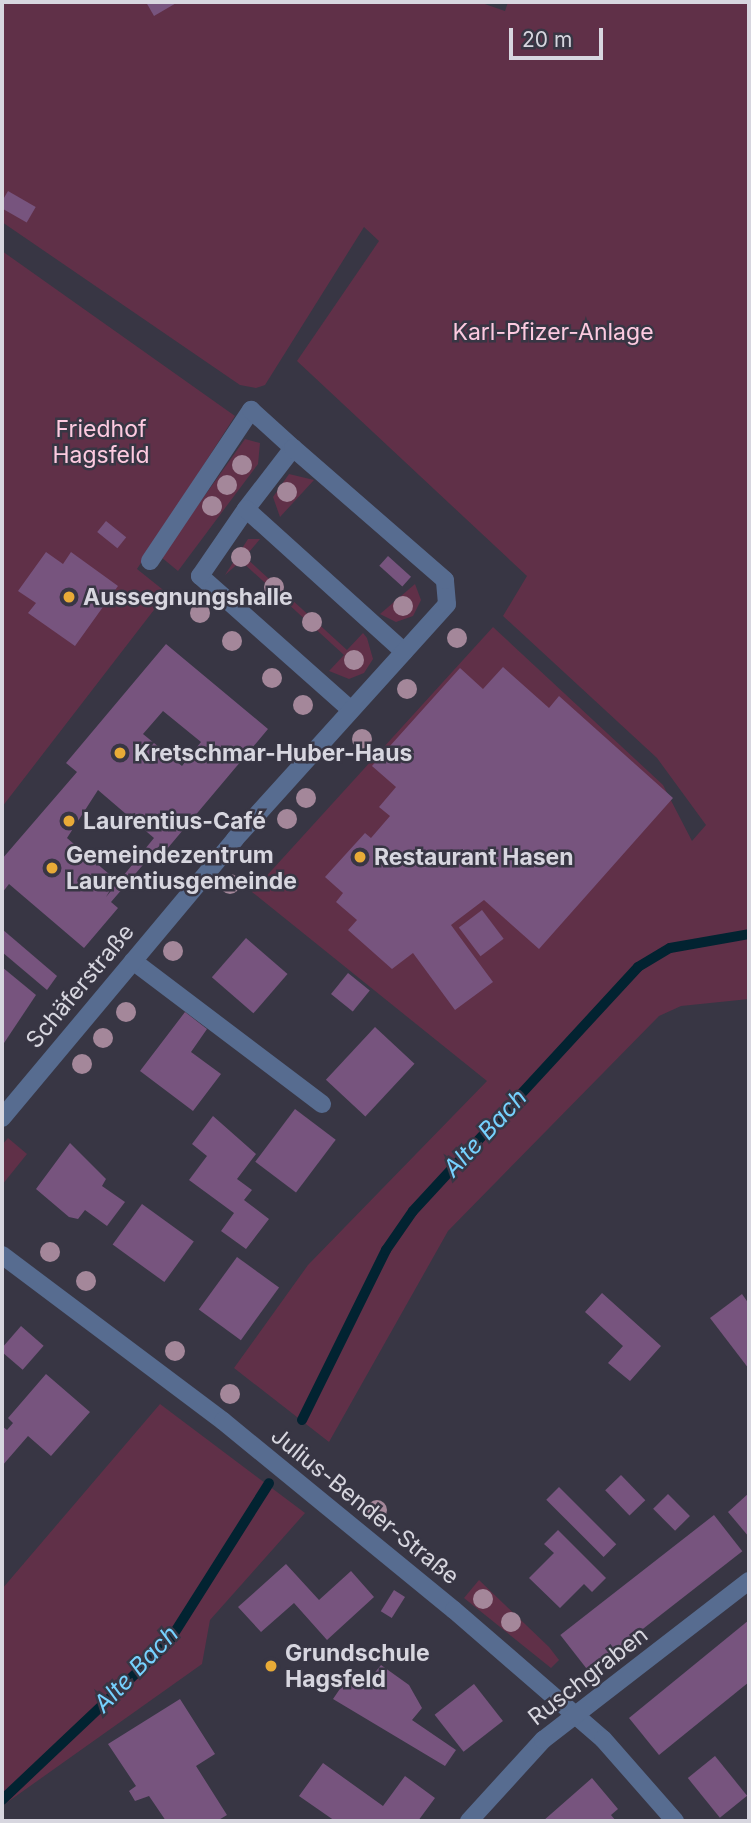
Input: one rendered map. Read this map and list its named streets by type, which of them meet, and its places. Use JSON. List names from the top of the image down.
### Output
{
  "streets": {
    "street": ["Schäferstraße", "Julius-Bender-Straße", "Ruschgraben"]
  },
  "crossings": [
    ["Julius-Bender-Straße", "Ruschgraben"]
  ],
  "water": ["Alte Bach"],
  "parks": ["Karl-Pfizer-Anlage", "Friedhof Hagsfeld"],
  "places": [
    "Aussegnungshalle",
    "Kretschmar-Huber-Haus",
    "Laurentius-Café",
    "Restaurant Hasen",
    "Gemeindezentrum Laurentiusgemeinde",
    "Grundschule Hagsfeld"
  ],
  "scale_bar": "20 m"
}
